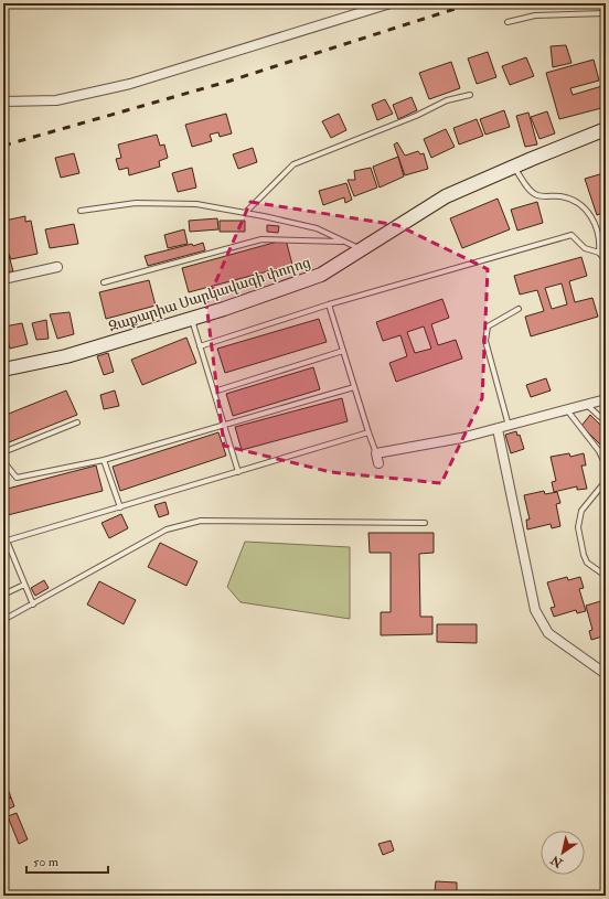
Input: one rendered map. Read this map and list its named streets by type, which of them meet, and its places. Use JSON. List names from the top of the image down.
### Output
{
  "streets": {
    "main road": ["Զաքարիա Սարկավագի փողոց"]
  },
  "scale_bar": "50 m",
  "north": "bottom left"
}
